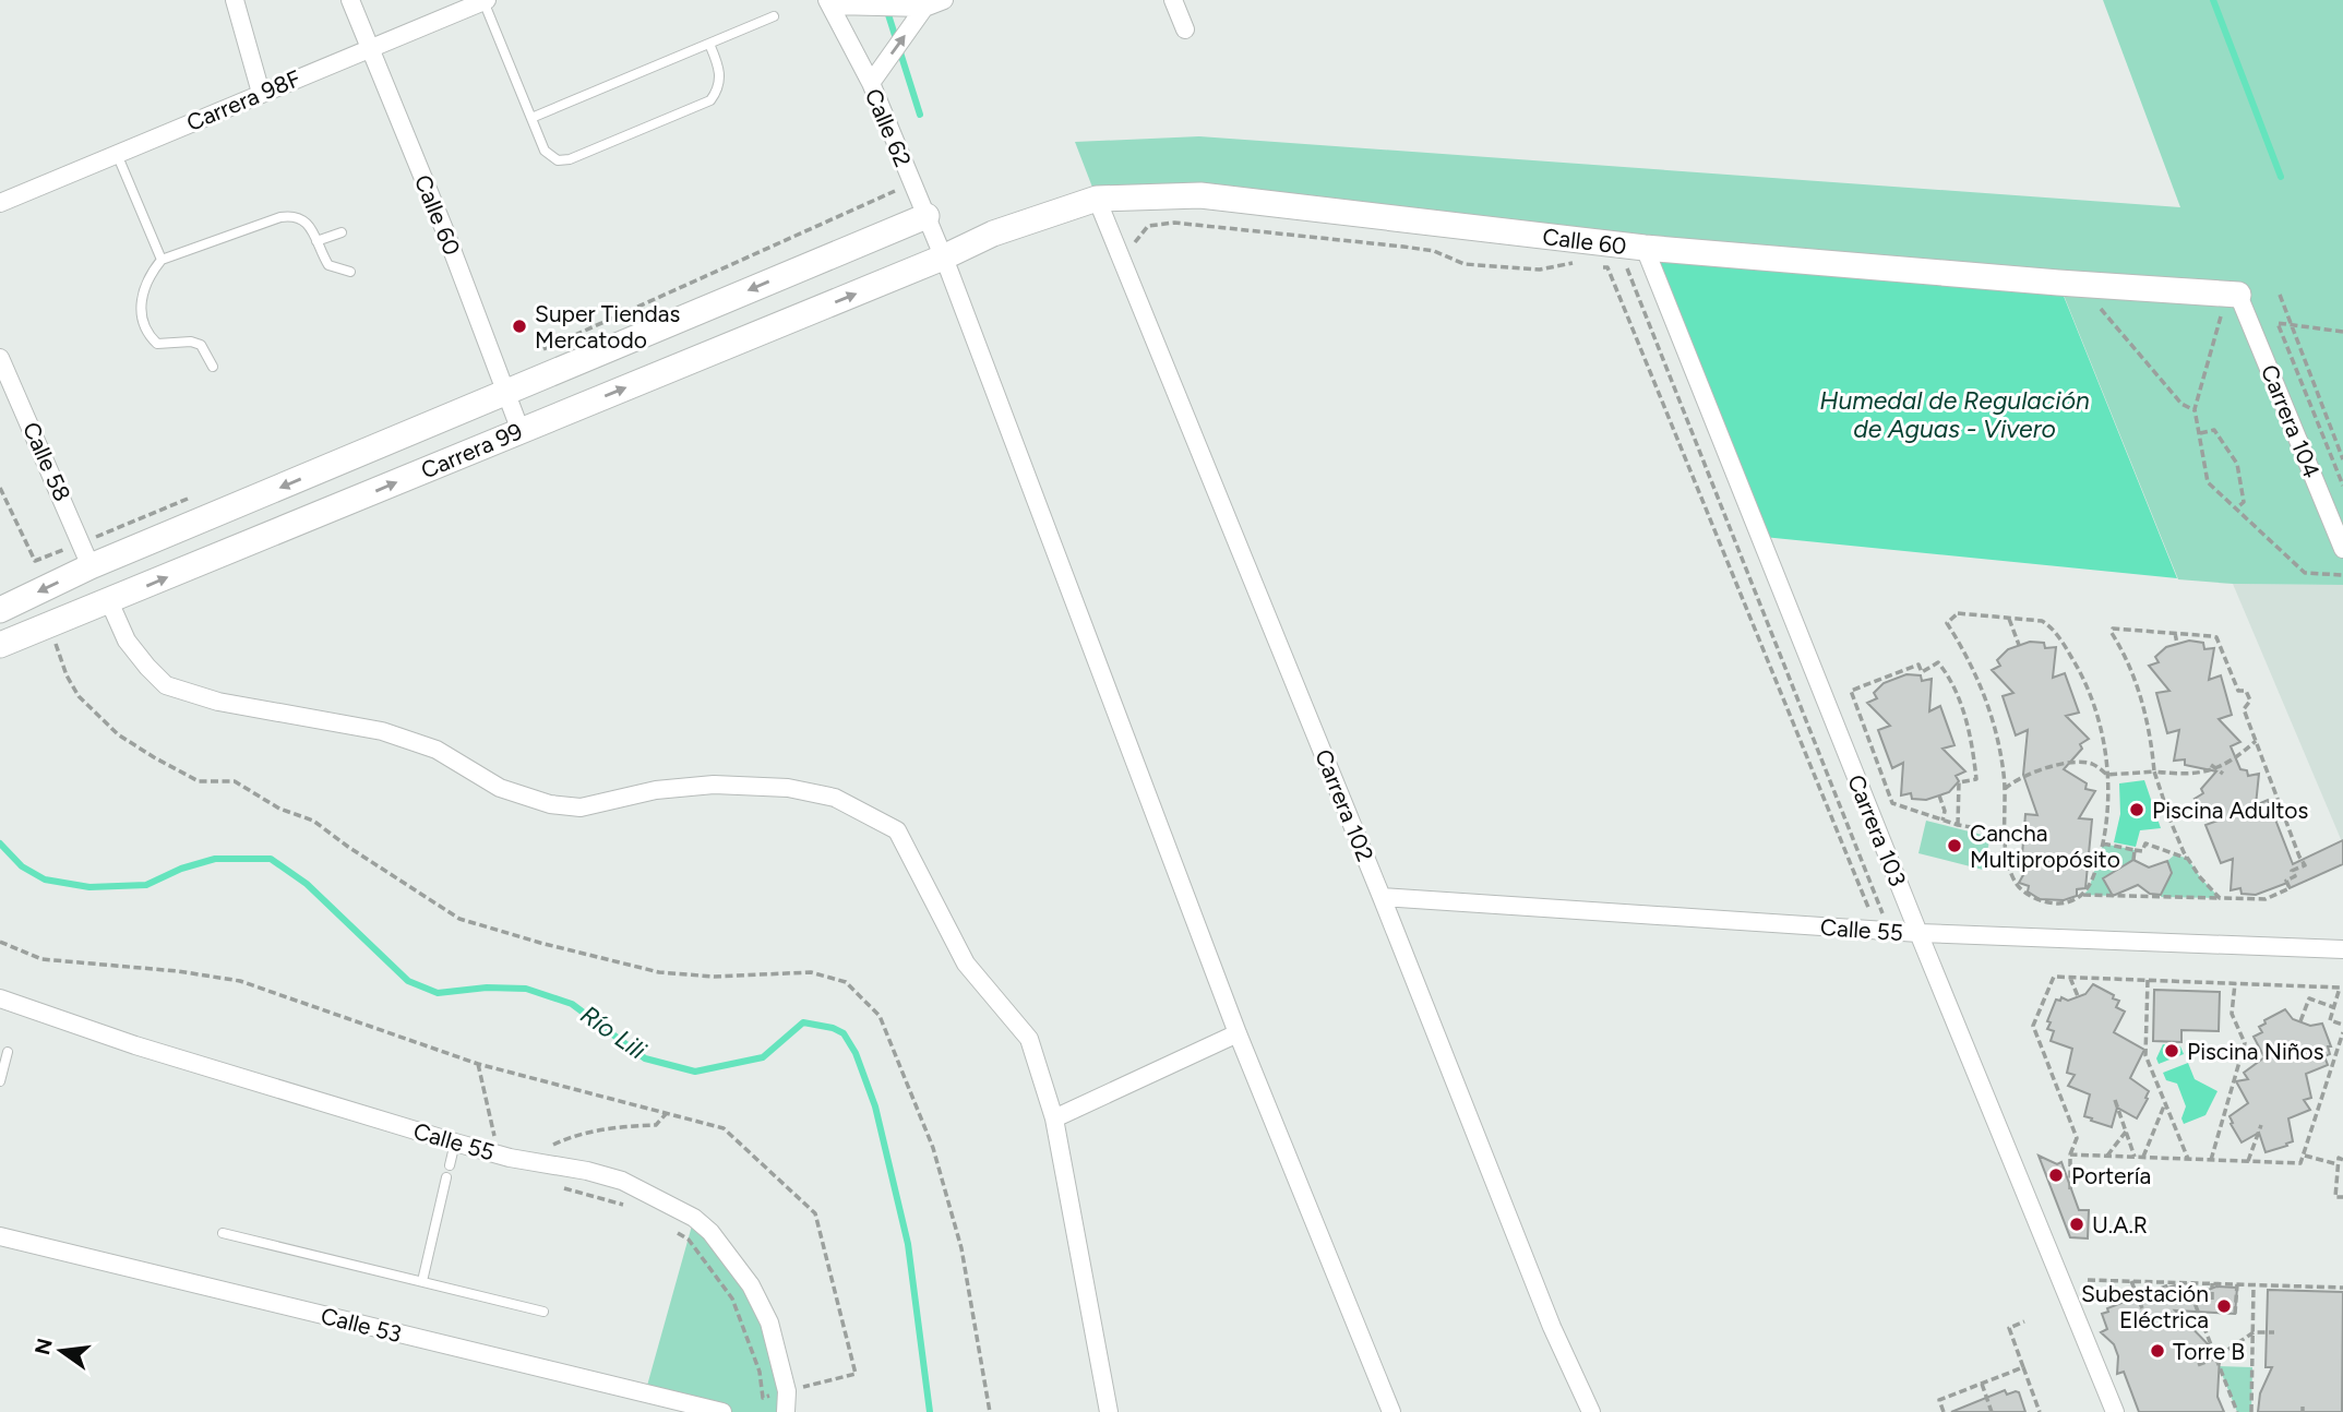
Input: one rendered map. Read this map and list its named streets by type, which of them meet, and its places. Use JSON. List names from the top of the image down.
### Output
{
  "streets": {
    "street": [
      "Carrera 98F",
      "Calle 62",
      "Calle 60",
      "Carrera 104",
      "Carrera 99",
      "Calle 58",
      "Carrera 102",
      "Carrera 103",
      "Calle 55",
      "Calle 53"
    ]
  },
  "crossings": [
    ["Carrera 98F", "Calle 60"],
    ["Calle 62", "Calle 60"],
    ["Calle 62", "Carrera 99"],
    ["Calle 60", "Carrera 104"],
    ["Calle 60", "Carrera 99"],
    ["Calle 60", "Carrera 102"],
    ["Calle 60", "Carrera 103"],
    ["Carrera 99", "Calle 58"],
    ["Carrera 102", "Calle 55"],
    ["Carrera 103", "Calle 55"]
  ],
  "water": ["Humedal de Regulación de Aguas - Vivero", "Río Lili"],
  "places": [
    "Super Tiendas Mercatodo",
    "Piscina Adultos",
    "Cancha Multipropósito",
    "Piscina Niños",
    "Portería",
    "U.A.R",
    "Subestación Eléctrica",
    "Torre B"
  ],
  "north": "left"
}
